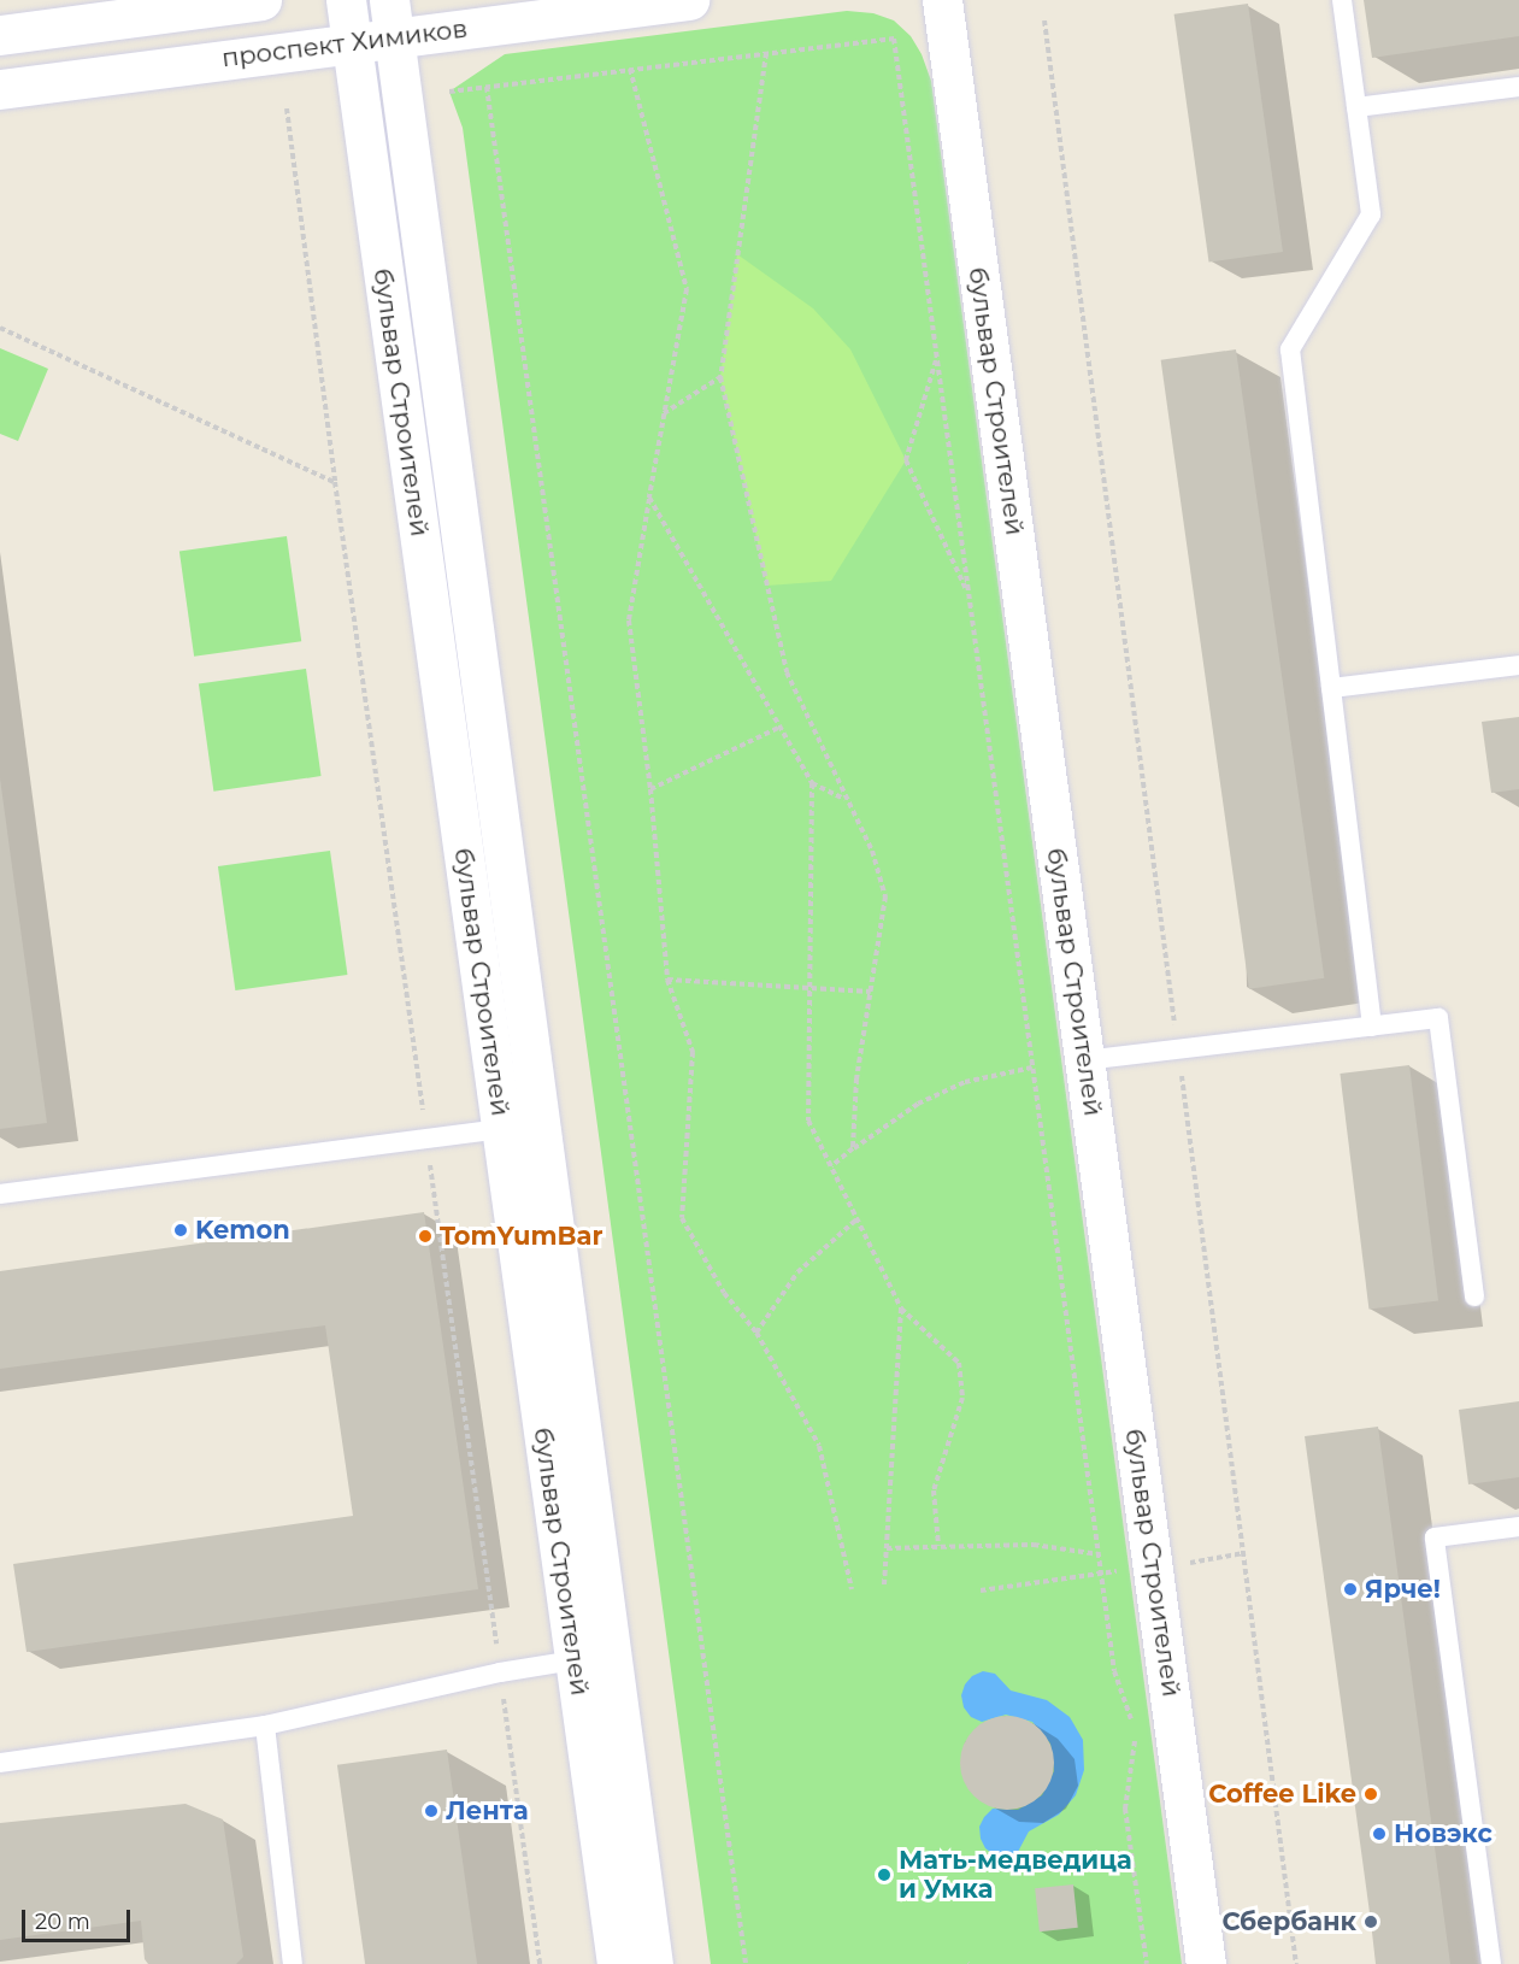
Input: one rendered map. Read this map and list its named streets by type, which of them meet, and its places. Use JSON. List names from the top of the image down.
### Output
{
  "streets": {
    "main road": ["проспект Химиков", "бульвар Строителей"]
  },
  "crossings": [
    ["проспект Химиков", "бульвар Строителей"]
  ],
  "places": [
    "Kemon",
    "TomYumBar",
    "Ярче!",
    "Coffee Like",
    "Лента",
    "Новэкс",
    "Мать-медведица и Умка",
    "Сбербанк"
  ],
  "scale_bar": "20 m"
}
